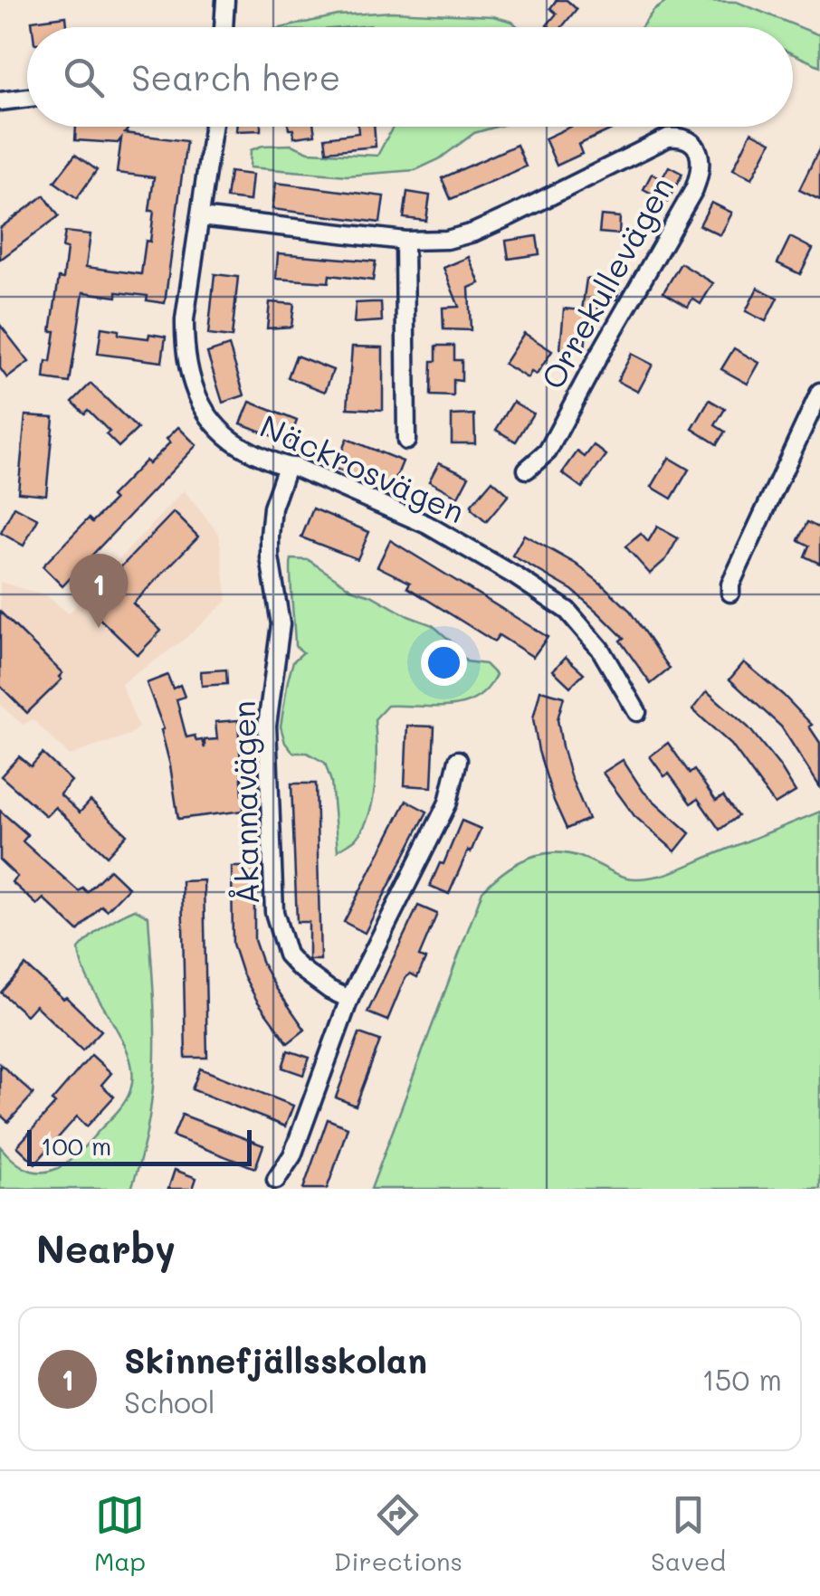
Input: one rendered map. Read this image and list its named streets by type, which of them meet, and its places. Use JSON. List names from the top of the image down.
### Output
{
  "streets": {
    "street": ["Orrekullevägen", "Näckrosvägen", "Åkannavägen"]
  },
  "crossings": [
    ["Orrekullevägen", "Näckrosvägen"],
    ["Näckrosvägen", "Åkannavägen"]
  ],
  "scale_bar": "100 m",
  "page": {
    "search": "Search here",
    "pins": "1",
    "scale": "100 m",
    "heading": "Nearby",
    "list": [
      {
        "mark": "1",
        "name": "Skinnefjällsskolan",
        "note": "School",
        "value": "150 m"
      }
    ],
    "nav": ["Map", "Directions", "Saved"]
  }
}
